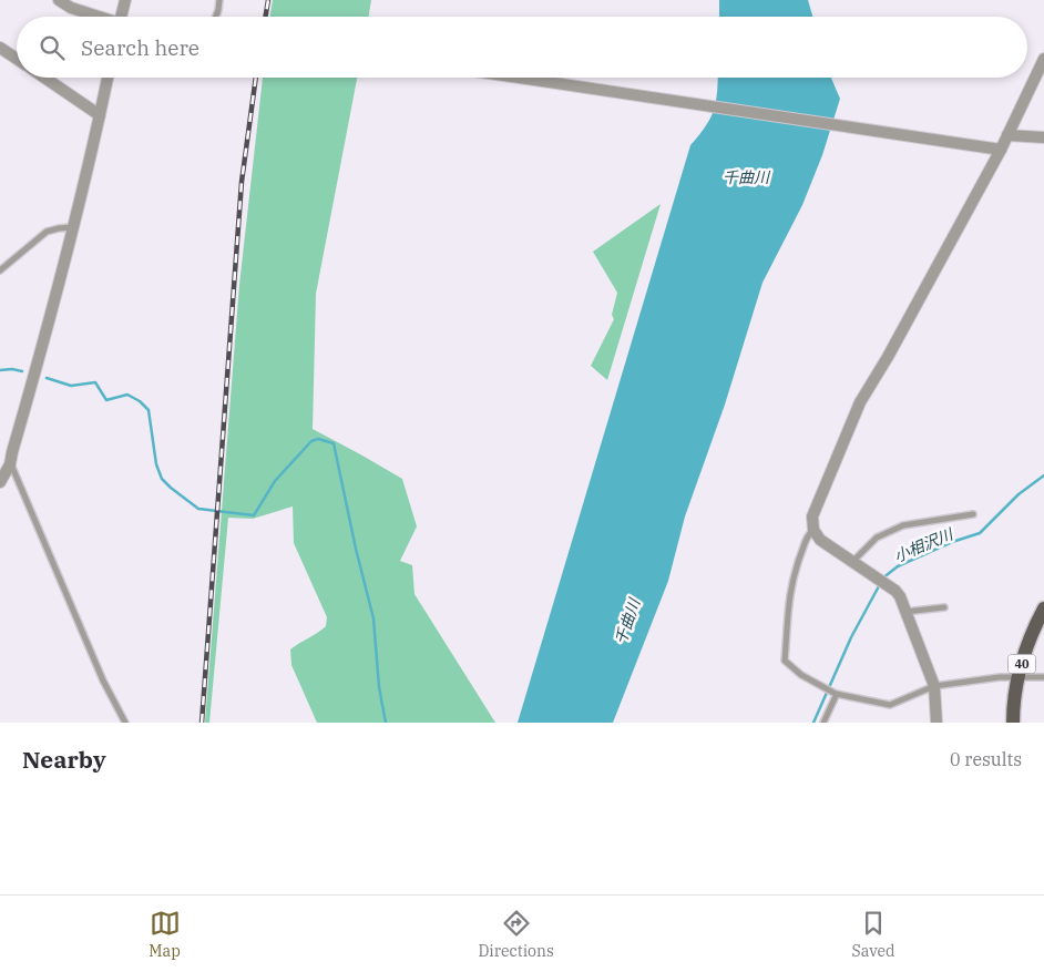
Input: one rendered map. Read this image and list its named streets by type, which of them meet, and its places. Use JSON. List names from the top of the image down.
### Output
{
  "streets": {
    "main road": ["40"]
  },
  "water": ["千曲川", "小相沢川"],
  "page": {
    "search": "Search here",
    "heading": ["Nearby", "0 results"],
    "nav": ["Map", "Directions", "Saved"]
  }
}
